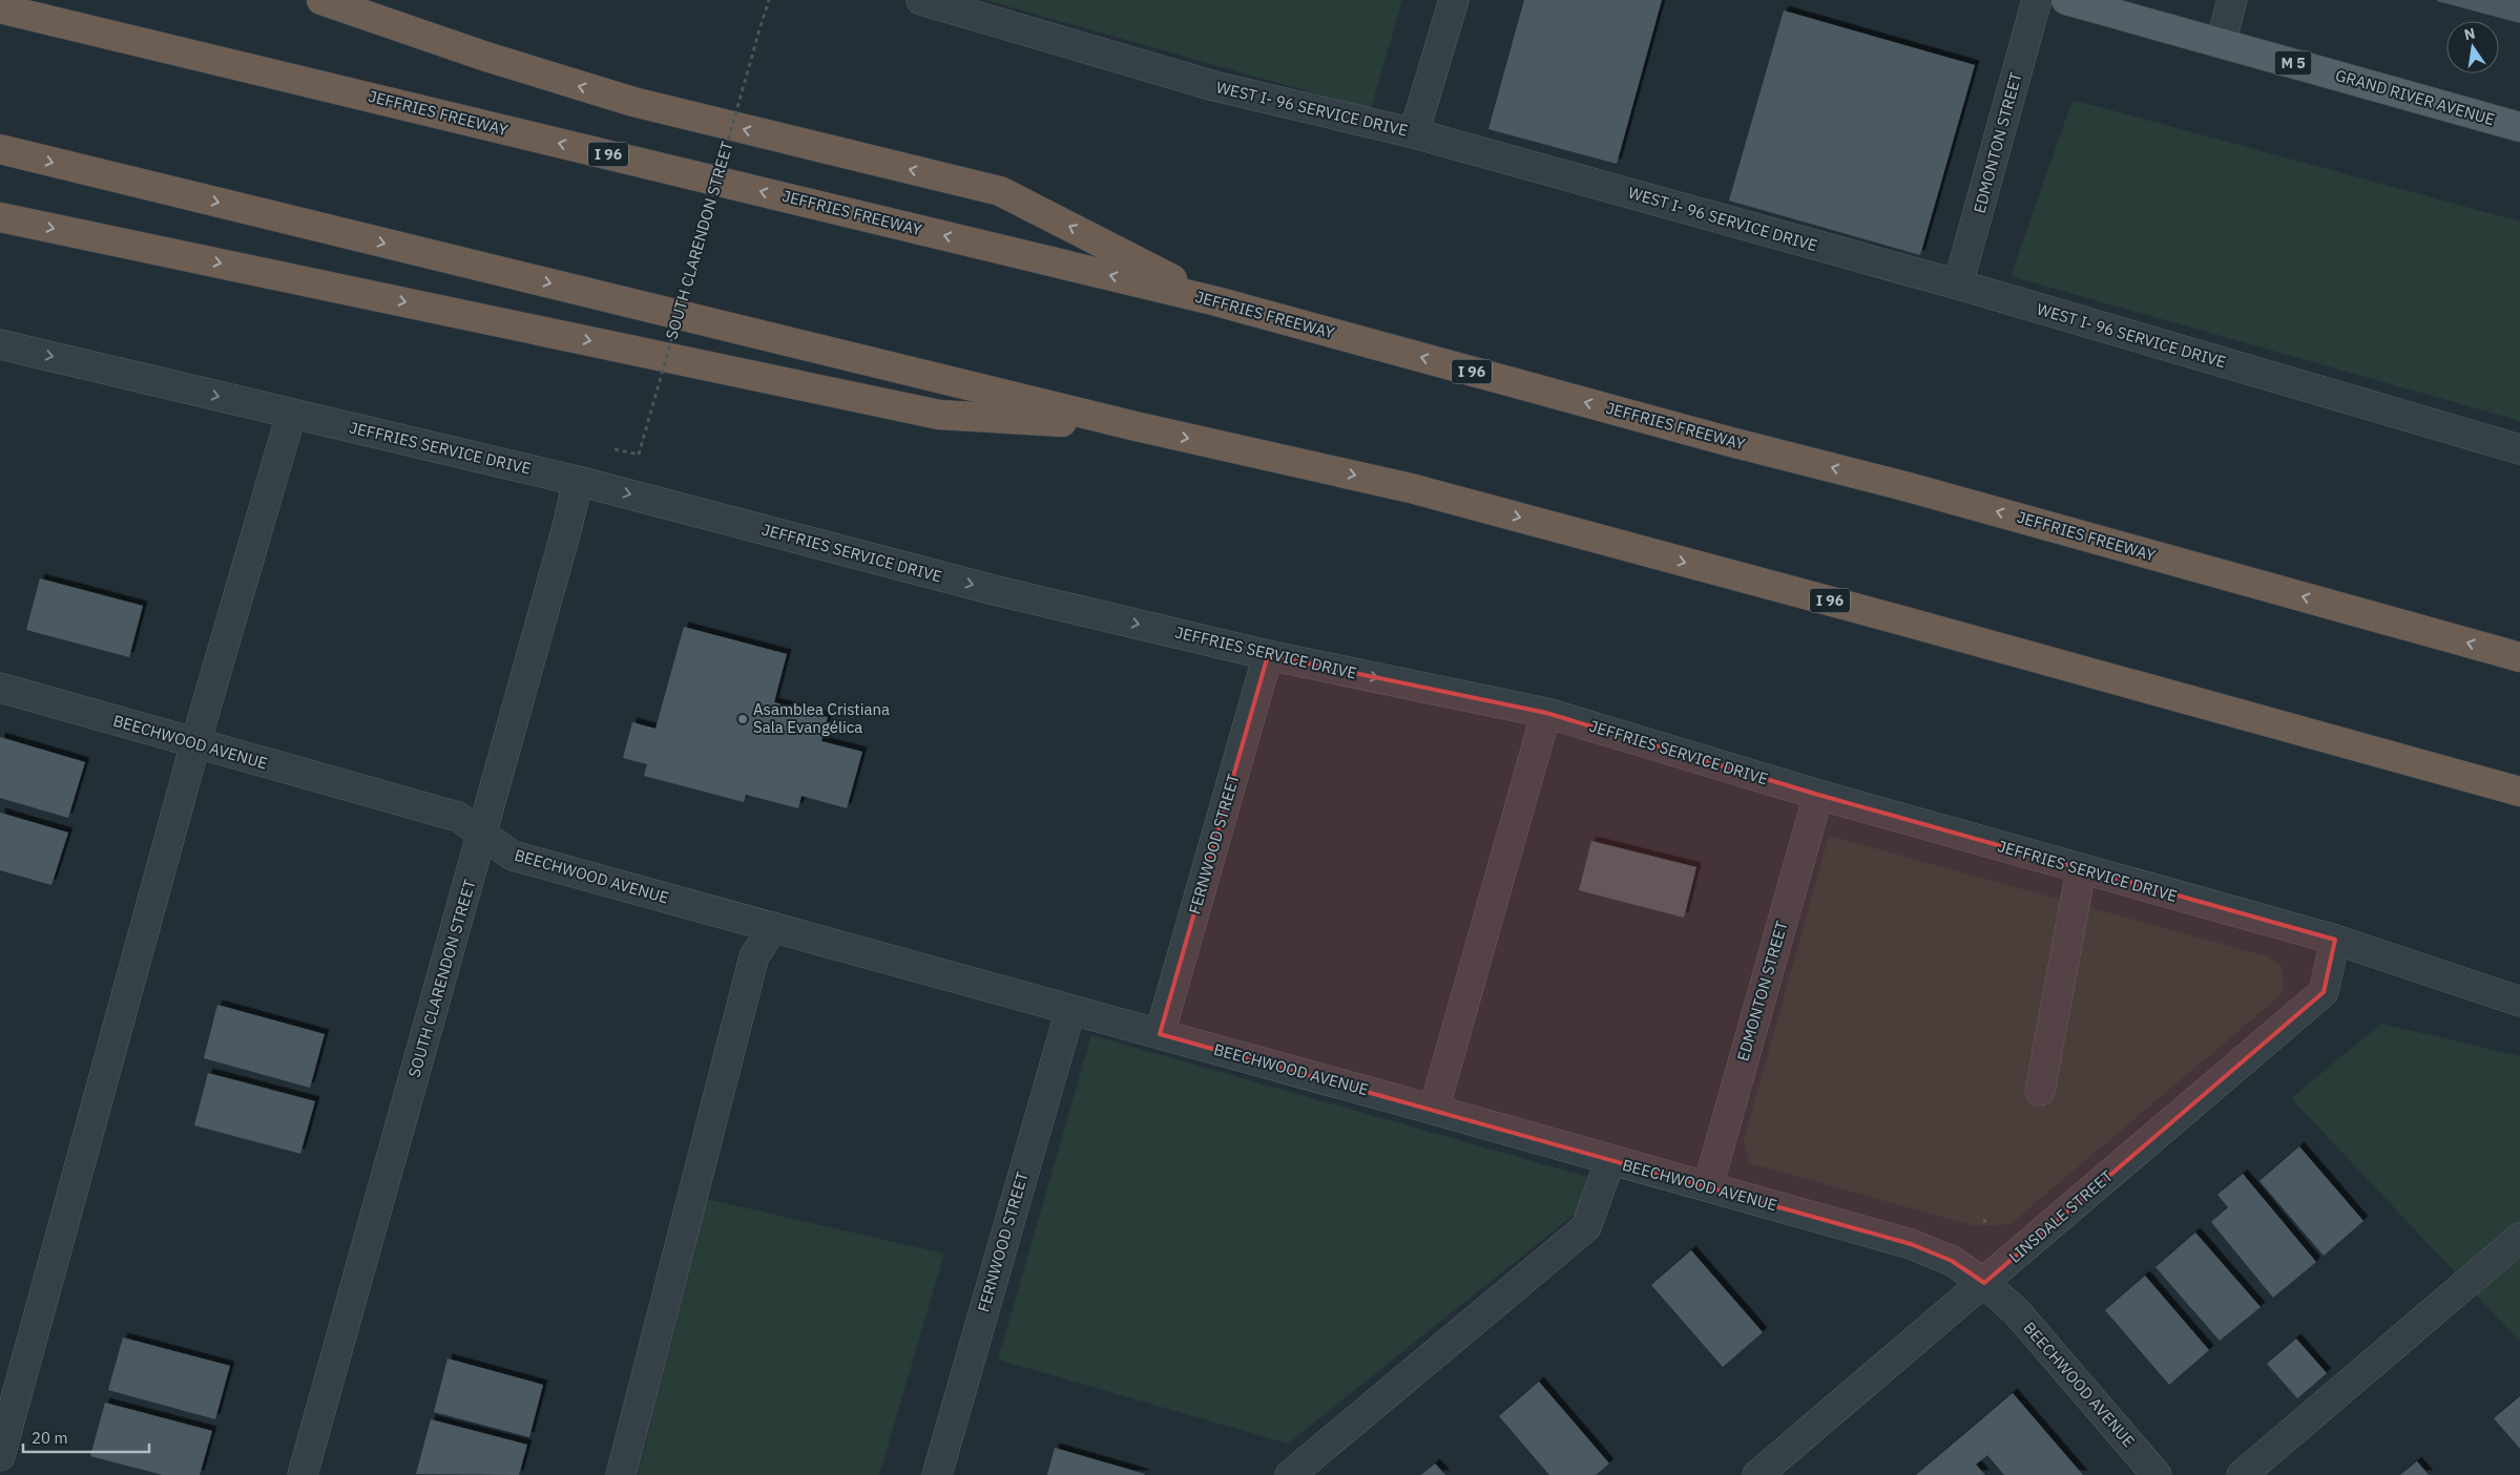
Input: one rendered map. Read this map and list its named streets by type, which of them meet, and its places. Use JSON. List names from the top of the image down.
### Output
{
  "streets": {
    "highway": ["JEFFRIES FREEWAY", "I 96"],
    "main road": ["M 5", "GRAND RIVER AVENUE"],
    "street": [
      "WEST I- 96 SERVICE DRIVE",
      "EDMONTON STREET",
      "SOUTH CLARENDON STREET",
      "JEFFRIES SERVICE DRIVE",
      "BEECHWOOD AVENUE",
      "FERNWOOD STREET",
      "LINSDALE STREET"
    ]
  },
  "crossings": [
    ["WEST I- 96 SERVICE DRIVE", "EDMONTON STREET"],
    ["EDMONTON STREET", "JEFFRIES SERVICE DRIVE"],
    ["EDMONTON STREET", "BEECHWOOD AVENUE"],
    ["SOUTH CLARENDON STREET", "JEFFRIES SERVICE DRIVE"],
    ["SOUTH CLARENDON STREET", "BEECHWOOD AVENUE"],
    ["JEFFRIES SERVICE DRIVE", "FERNWOOD STREET"],
    ["JEFFRIES SERVICE DRIVE", "LINSDALE STREET"],
    ["BEECHWOOD AVENUE", "FERNWOOD STREET"],
    ["BEECHWOOD AVENUE", "LINSDALE STREET"]
  ],
  "one_way": ["JEFFRIES SERVICE DRIVE"],
  "places": ["Asamblea Cristiana Sala Evangélica"],
  "scale_bar": "20 m",
  "north": "top"
}
